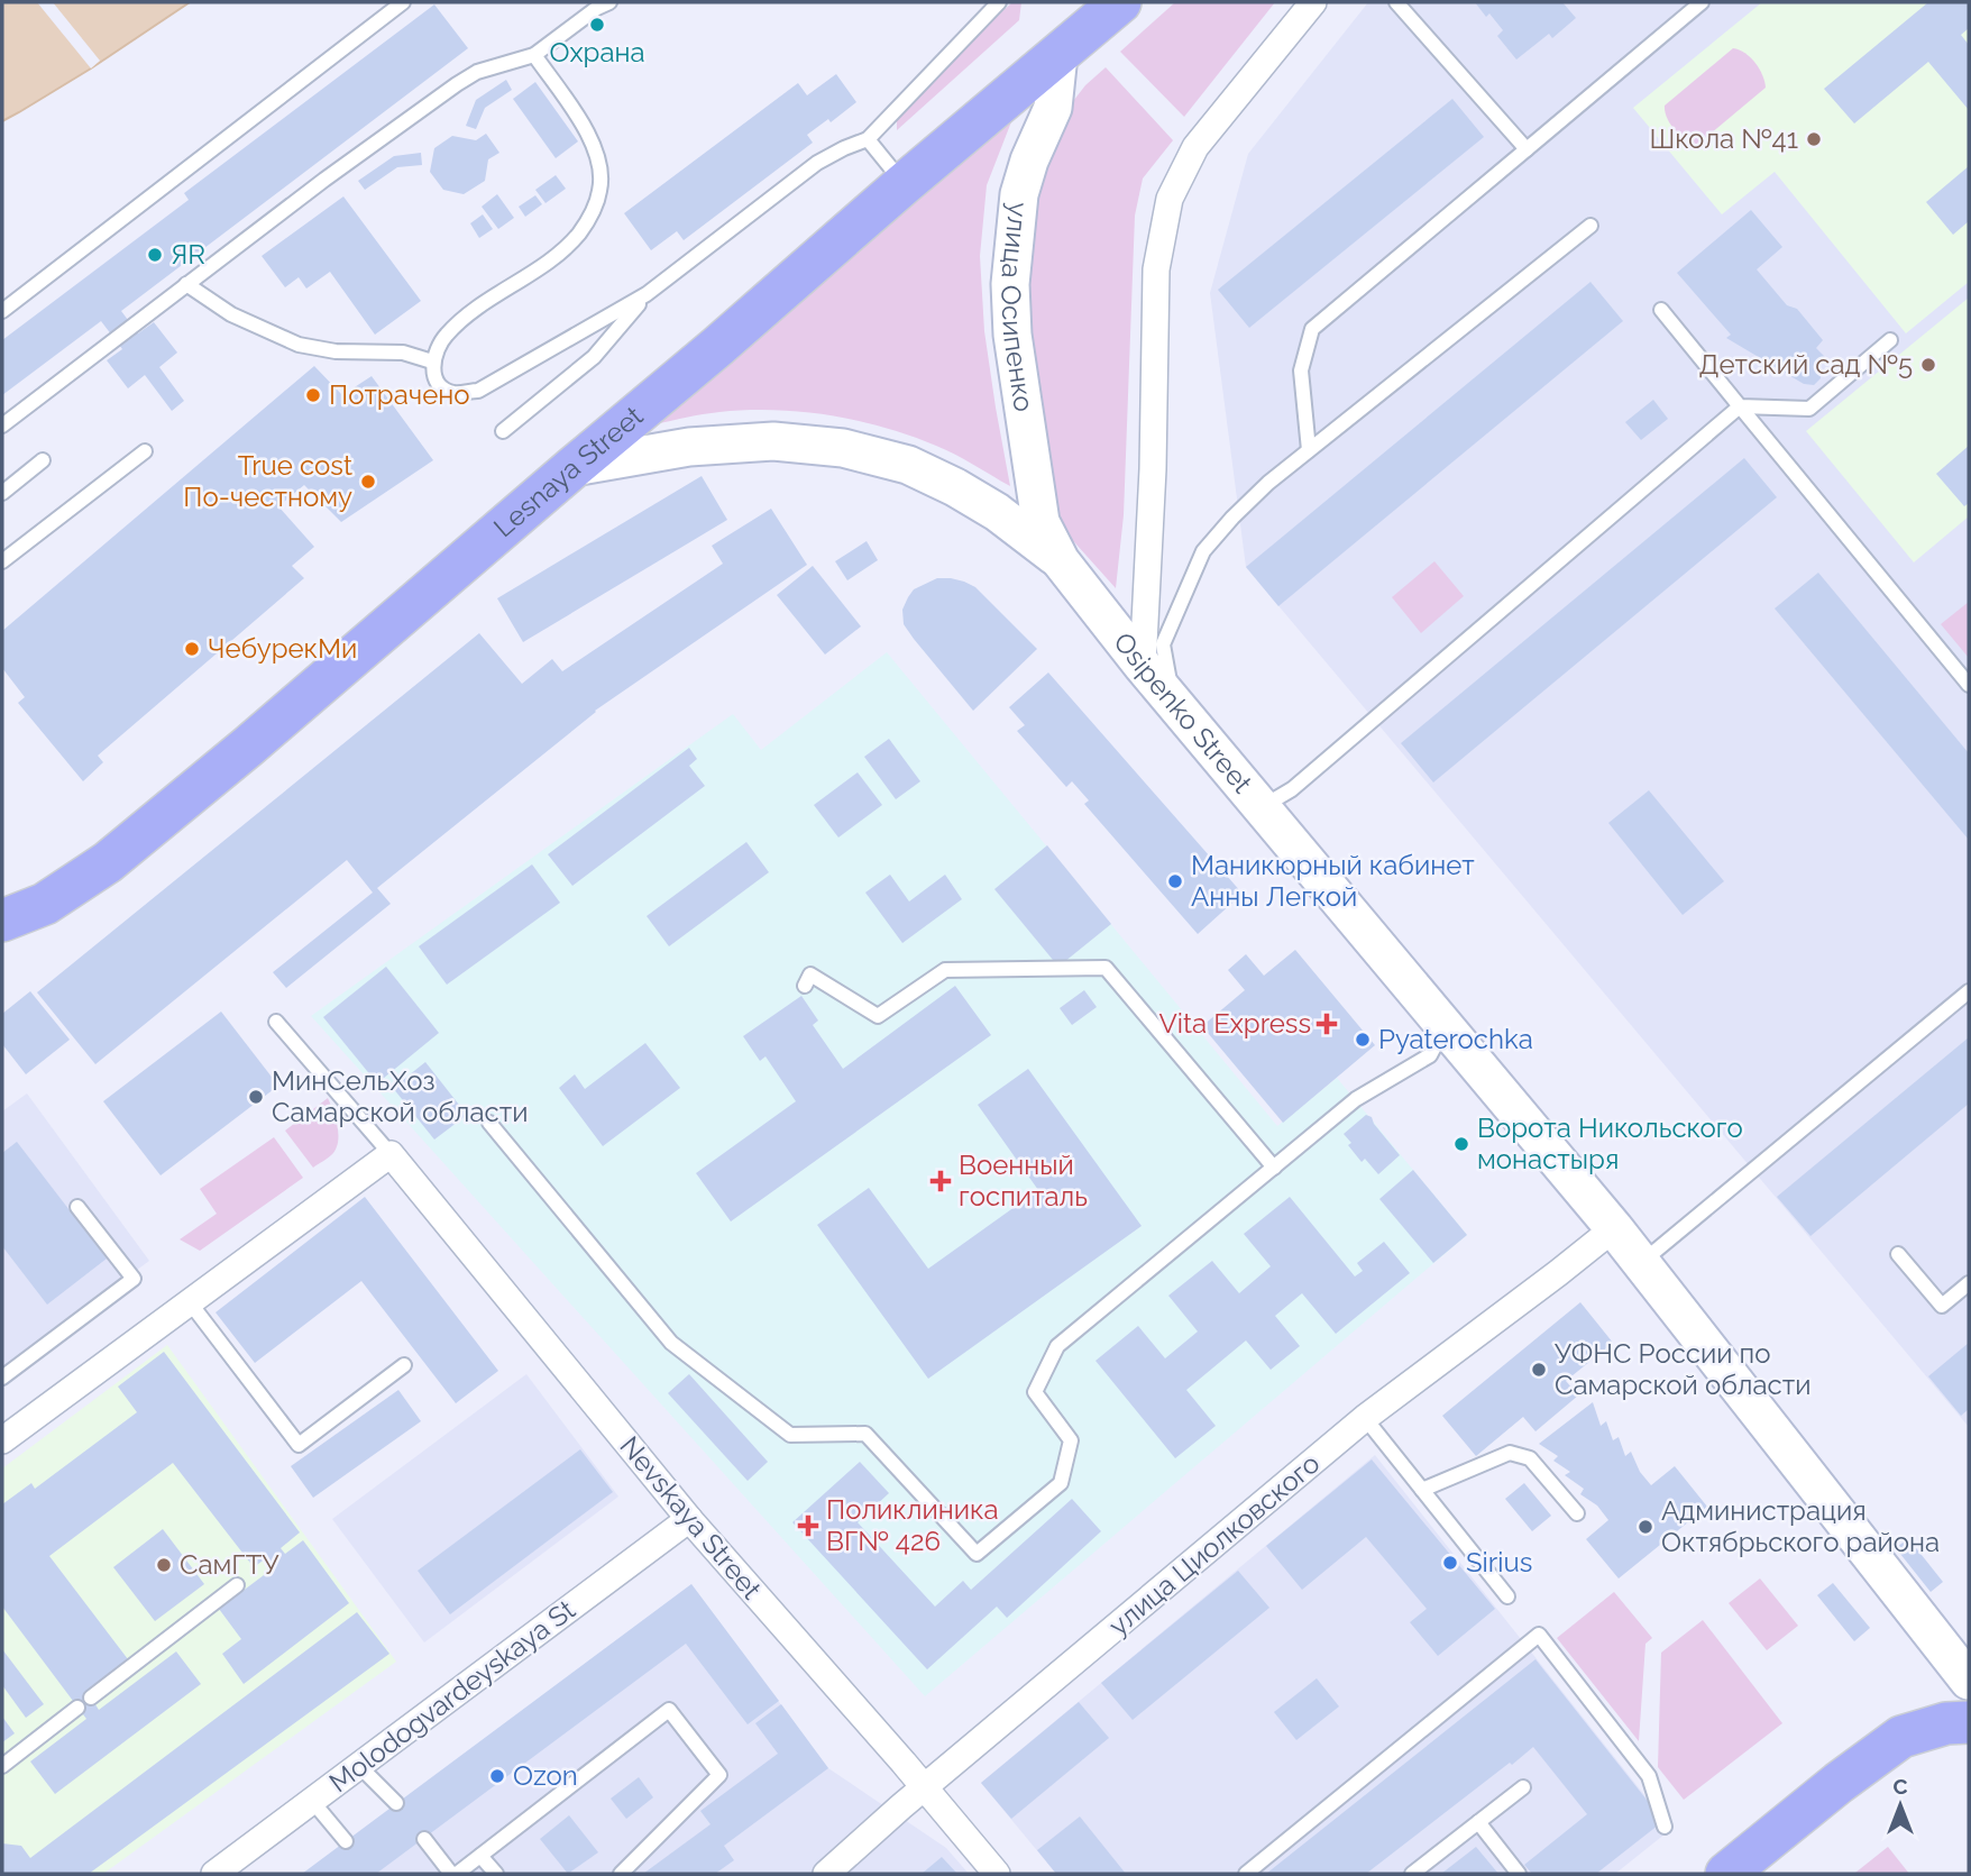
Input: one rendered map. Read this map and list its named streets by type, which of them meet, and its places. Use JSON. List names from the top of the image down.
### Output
{
  "streets": {
    "main road": ["улица Осипенко", "Lesnaya Street", "Osipenko Street"],
    "street": ["Nevskaya Street", "улица Циолковского", "Molodogvardeyskaya St"]
  },
  "crossings": [
    ["улица Осипенко", "Lesnaya Street"],
    ["улица Осипенко", "Osipenko Street"],
    ["Lesnaya Street", "Osipenko Street"],
    ["Osipenko Street", "улица Циолковского"],
    ["Nevskaya Street", "улица Циолковского"],
    ["Nevskaya Street", "Molodogvardeyskaya St"]
  ],
  "places": {
    "other": [
      "Охрана",
      "Школа №41",
      "ЯR",
      "Детский сад №5",
      "Потрачено",
      "True cost По-честному",
      "ЧебурекМи",
      "Маникюрный кабинет Анны Легкой",
      "Pyaterochka",
      "МинСельХоз Самарской области",
      "Ворота Никольского монастыря",
      "УФНС России по Самарской области",
      "Администрация Октябрьского района",
      "Sirius",
      "СамГТУ",
      "Ozon"
    ],
    "health": ["Vita Express", "Военный госпиталь", "Поликлиника ВГ№ 426"]
  },
  "north": "top"
}
